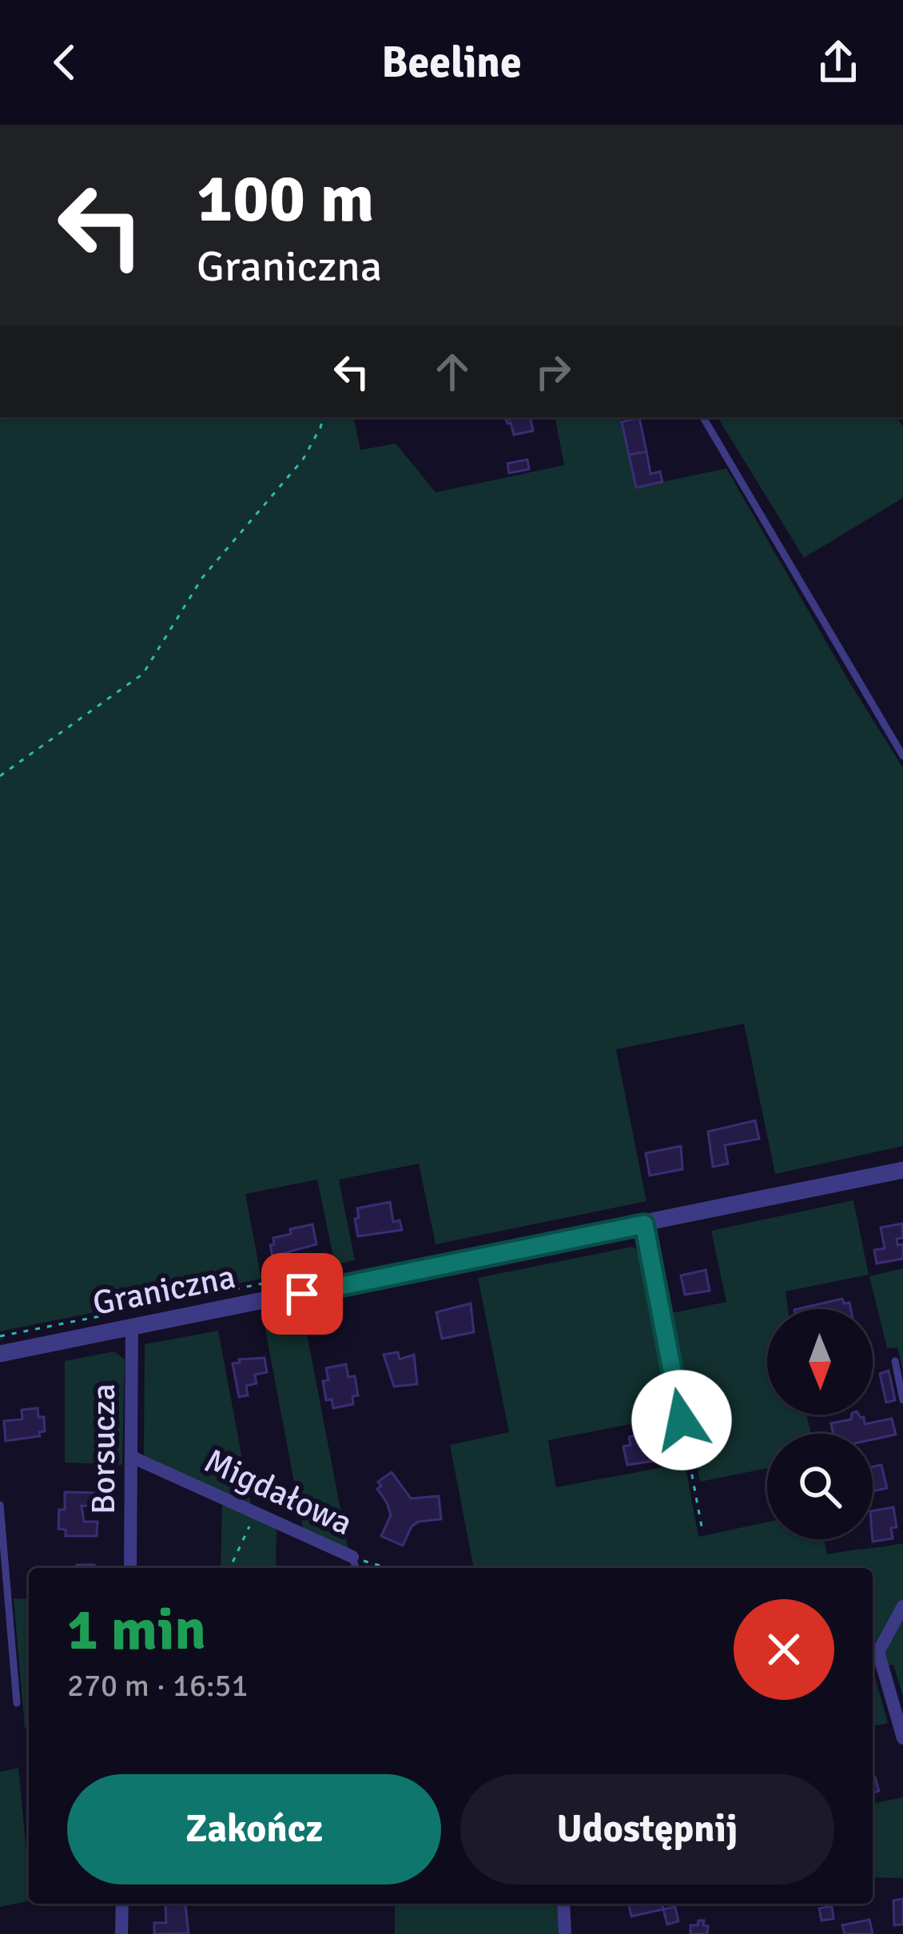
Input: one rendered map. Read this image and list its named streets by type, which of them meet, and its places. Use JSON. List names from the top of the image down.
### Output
{
  "streets": {
    "street": ["Graniczna", "Borsucza", "Migdałowa"]
  },
  "crossings": [
    ["Graniczna", "Borsucza"],
    ["Borsucza", "Migdałowa"]
  ],
  "north": "bottom",
  "page": {
    "header": "Beeline",
    "turn": ["100 m", "Graniczna"],
    "heading": ["1 min", "270 m · 16:51"],
    "buttons": ["Zakończ", "Udostępnij"]
  }
}
